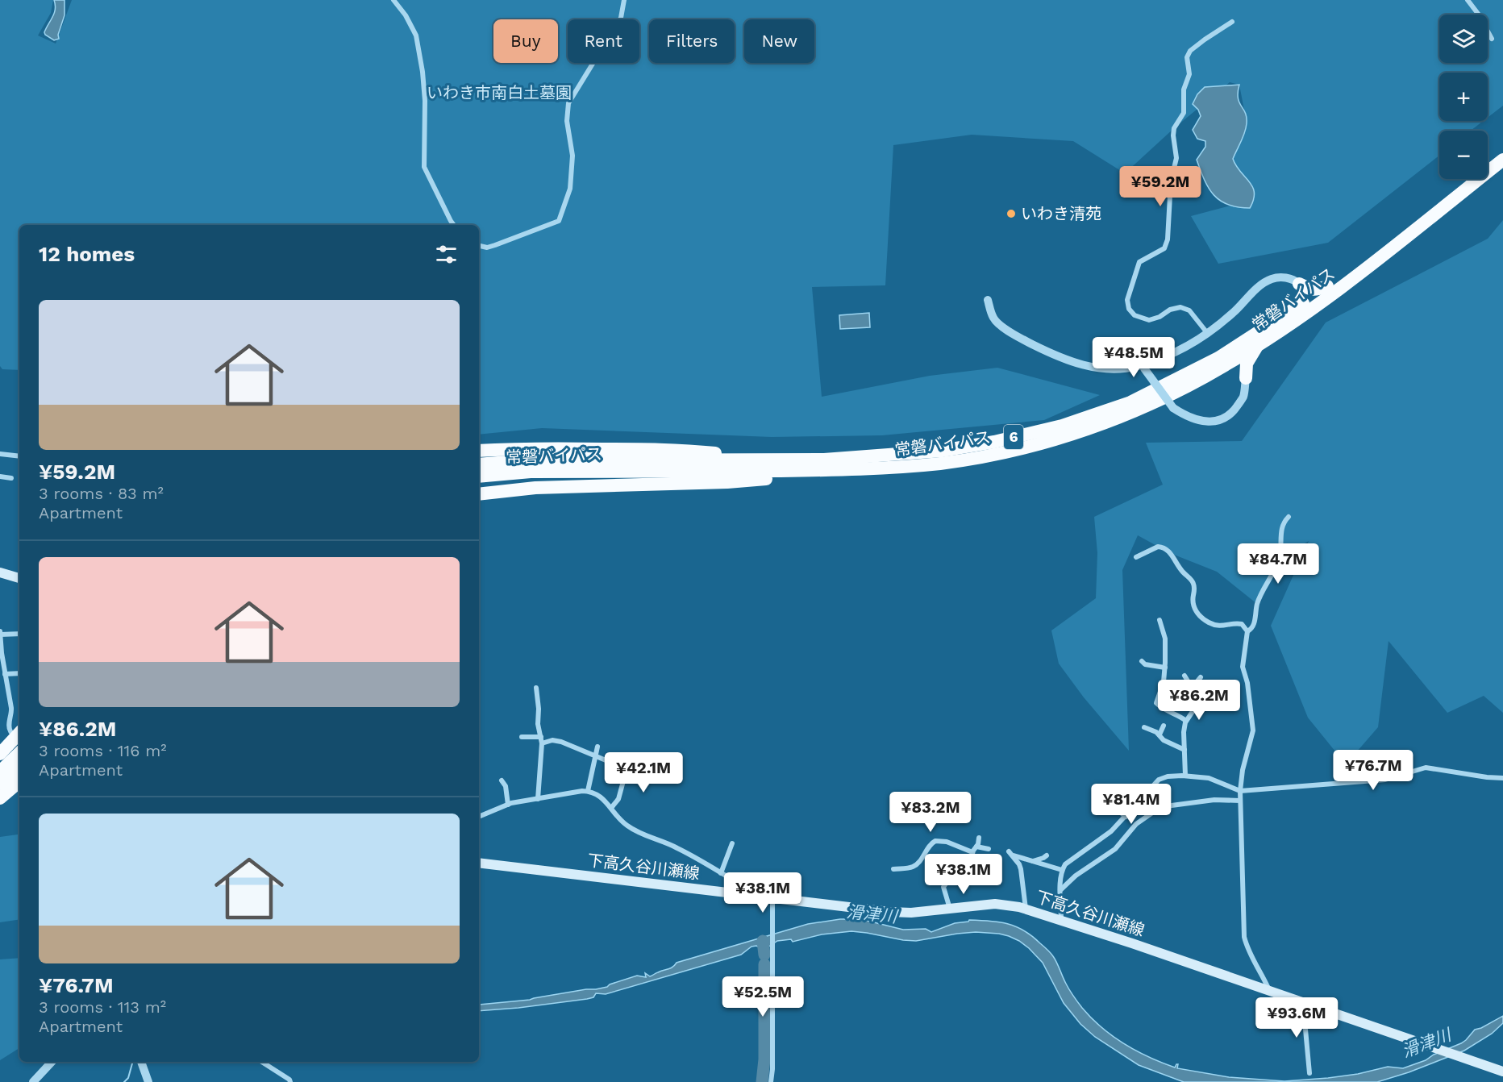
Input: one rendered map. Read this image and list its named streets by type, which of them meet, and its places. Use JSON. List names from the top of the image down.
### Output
{
  "streets": {
    "highway": ["常磐バイパス", "6"],
    "main road": ["下高久谷川瀬線"]
  },
  "water": ["滑津川"],
  "parks": ["いわき市南白土墓園"],
  "places": ["いわき清苑"],
  "page": {
    "map_buttons": ["+", "−"],
    "chip": [
      "Buy",
      "Rent",
      "Filters",
      "New"
    ],
    "price": [
      "¥59.2M",
      "¥48.5M",
      "¥84.7M",
      "¥86.2M",
      "¥76.7M",
      "¥42.1M",
      "¥81.4M",
      "¥83.2M",
      "¥38.1M",
      "¥38.1M",
      "¥52.5M",
      "¥93.6M"
    ],
    "heading": "12 homes",
    "list": [
      {
        "name": "¥59.2M",
        "note": "3 rooms · 83 m² · Apartment"
      },
      {
        "name": "¥86.2M",
        "note": "3 rooms · 116 m² · Apartment"
      },
      {
        "name": "¥76.7M",
        "note": "3 rooms · 113 m² · Apartment"
      }
    ]
  }
}
